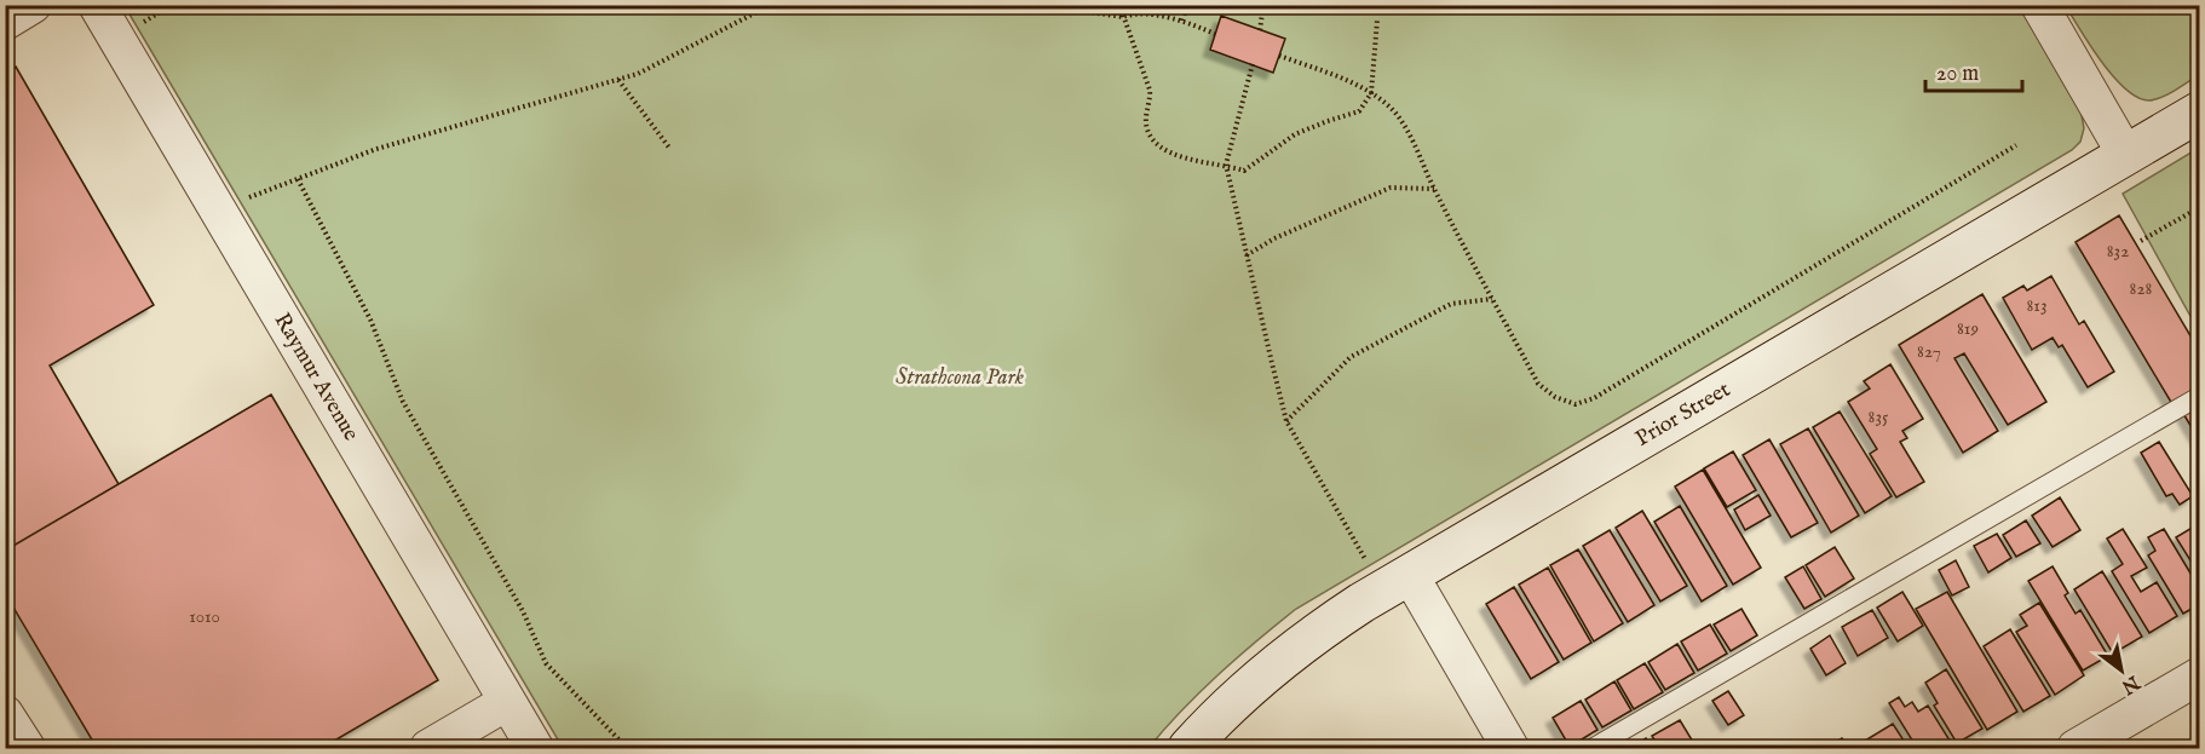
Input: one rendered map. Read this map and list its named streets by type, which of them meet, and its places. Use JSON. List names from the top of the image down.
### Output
{
  "streets": {
    "main road": ["Prior Street"],
    "street": ["Raymur Avenue"]
  },
  "parks": ["Strathcona Park"],
  "house_numbers": [
    "832",
    "828",
    "813",
    "819",
    "827",
    "835",
    "1010"
  ],
  "scale_bar": "20 m",
  "north": "bottom right"
}
